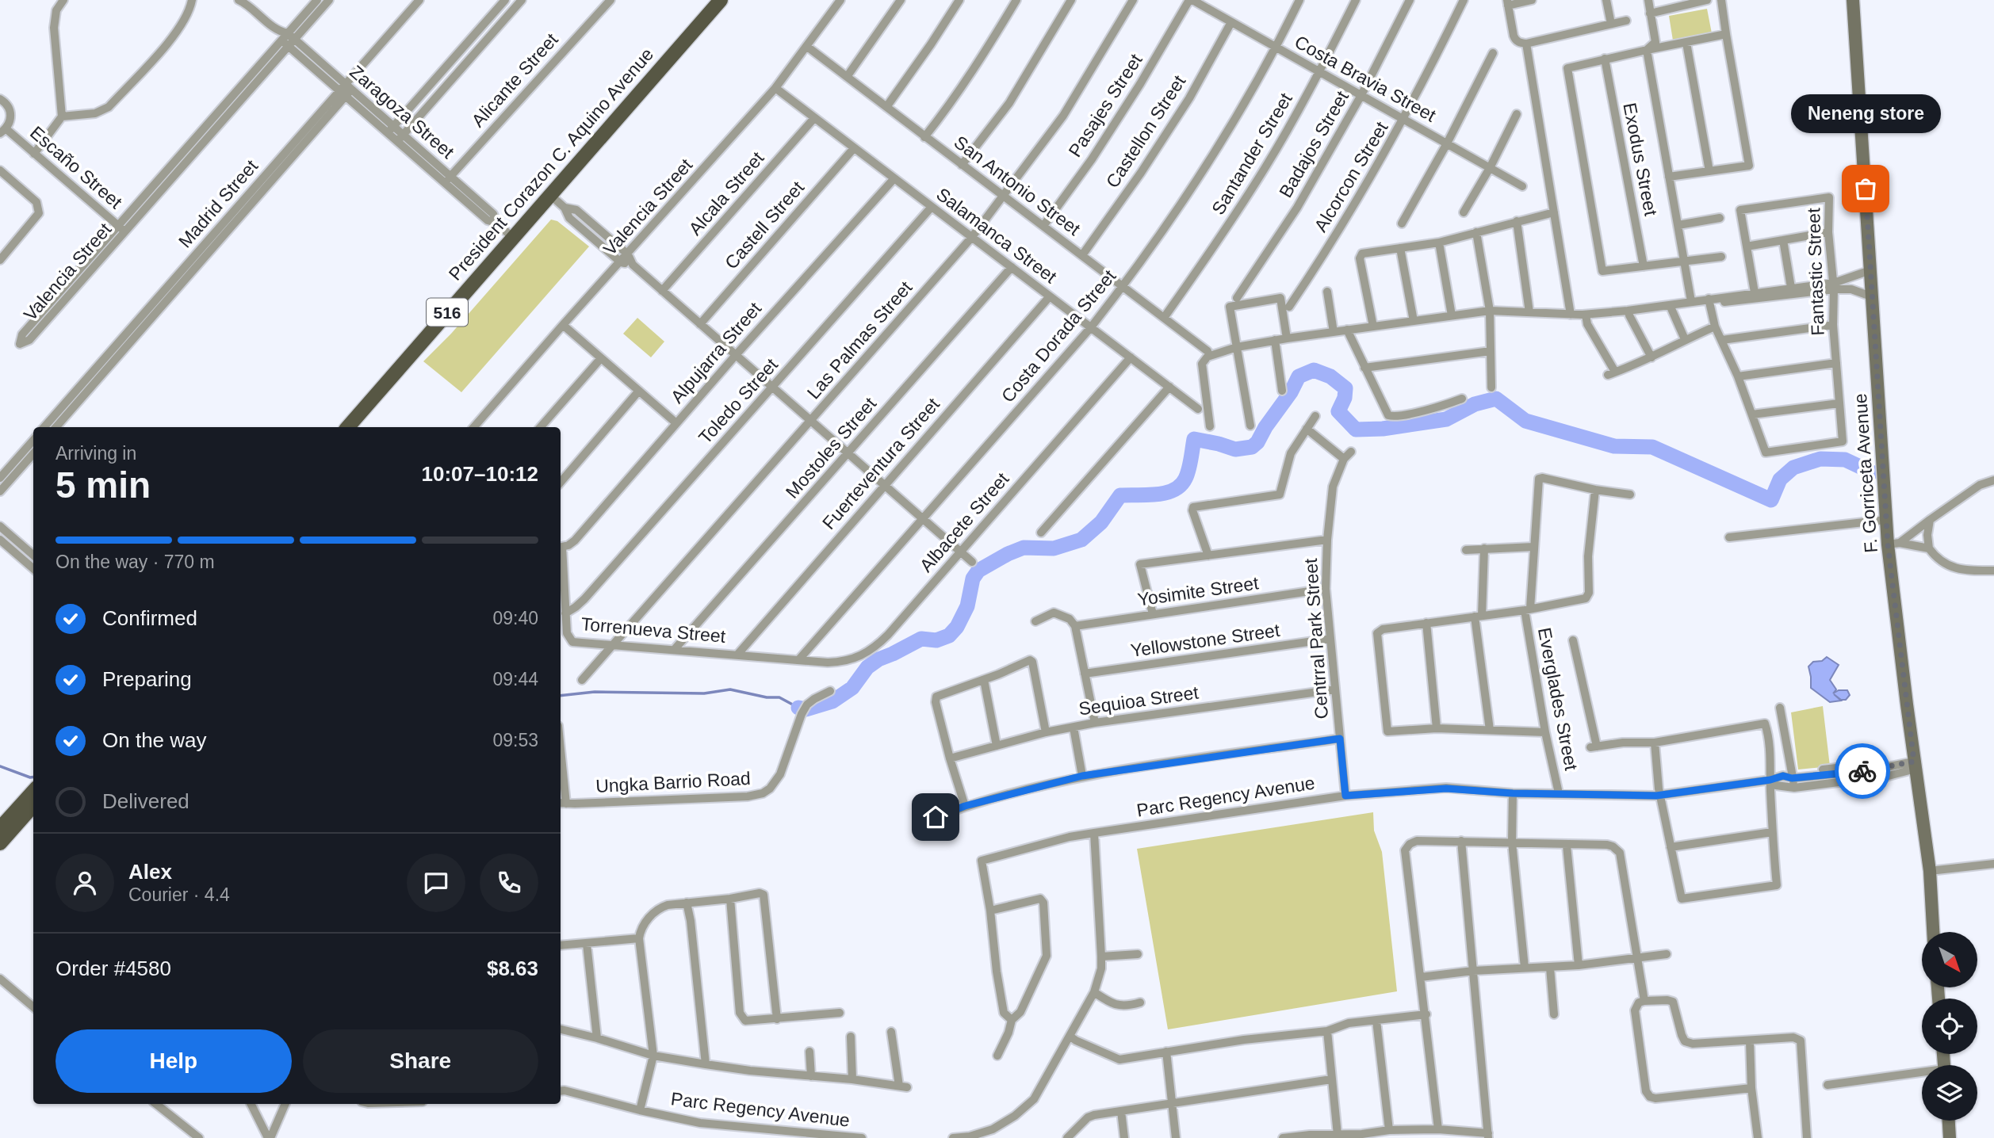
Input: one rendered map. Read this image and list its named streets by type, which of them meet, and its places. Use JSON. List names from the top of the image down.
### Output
{
  "streets": {
    "main road": ["President Corazon C. Aquino Avenue", "516", "F. Gorriceta Avenue"],
    "street": [
      "Costa Bravia Street",
      "Alicante Street",
      "Pasajes Street",
      "Zaragoza Street",
      "Castellon Street",
      "Badajos Street",
      "Santander Street",
      "Exodus Street",
      "Escaño Street",
      "Alcorcon Street",
      "San Antonio Street",
      "Alcala Street",
      "Madrid Street",
      "Valencia Street",
      "Castell Street",
      "Salamanca Street",
      "Fantastic Street",
      "Costa Dorada Street",
      "Las Palmas Street",
      "Alpujarra Street",
      "Toledo Street",
      "Mostoles Street",
      "Fuerteventura Street",
      "Albacete Street",
      "Yosimite Street",
      "Torrenueva Street",
      "Centrral Park Street",
      "Yellowstone Street",
      "Everglades Street",
      "Sequioa Street",
      "Ungka Barrio Road",
      "Parc Regency Avenue"
    ]
  },
  "crossings": [
    ["Costa Bravia Street", "Pasajes Street"],
    ["Costa Bravia Street", "Castellon Street"],
    ["Costa Bravia Street", "Badajos Street"],
    ["Costa Bravia Street", "Santander Street"],
    ["Costa Bravia Street", "Alcorcon Street"],
    ["Costa Bravia Street", "Costa Dorada Street"],
    ["Alicante Street", "Zaragoza Street"],
    ["Pasajes Street", "San Antonio Street"],
    ["Zaragoza Street", "President Corazon C. Aquino Avenue"],
    ["Zaragoza Street", "Madrid Street"],
    ["Zaragoza Street", "Valencia Street"],
    ["Castellon Street", "San Antonio Street"],
    ["Santander Street", "San Antonio Street"],
    ["Escaño Street", "Valencia Street"],
    ["San Antonio Street", "Valencia Street"],
    ["San Antonio Street", "Costa Dorada Street"],
    ["San Antonio Street", "Las Palmas Street"],
    ["Alcala Street", "Salamanca Street"],
    ["Valencia Street", "Salamanca Street"],
    ["Castell Street", "Salamanca Street"],
    ["Salamanca Street", "Costa Dorada Street"],
    ["Salamanca Street", "Las Palmas Street"],
    ["Salamanca Street", "Alpujarra Street"],
    ["Salamanca Street", "Toledo Street"],
    ["Salamanca Street", "Mostoles Street"],
    ["Salamanca Street", "Fuerteventura Street"],
    ["Salamanca Street", "Albacete Street"],
    ["Costa Dorada Street", "Albacete Street"],
    ["Costa Dorada Street", "Torrenueva Street"],
    ["Las Palmas Street", "Torrenueva Street"],
    ["Toledo Street", "Torrenueva Street"],
    ["Mostoles Street", "Torrenueva Street"],
    ["Fuerteventura Street", "Torrenueva Street"],
    ["Albacete Street", "Torrenueva Street"],
    ["Yosimite Street", "Centrral Park Street"],
    ["Centrral Park Street", "Yellowstone Street"],
    ["Centrral Park Street", "Sequioa Street"],
    ["Centrral Park Street", "Parc Regency Avenue"],
    ["Everglades Street", "Parc Regency Avenue"]
  ],
  "places": ["Neneng store"],
  "north": "bottom right",
  "page": {
    "bubble": "Neneng store",
    "heading": ["5 min", "Arriving in", "10:07–10:12"],
    "panel": [
      "Alex",
      "Courier · 4.4",
      "Order #4580",
      "$8.63"
    ],
    "bar": "On the way · 770 m",
    "list": [
      ["Confirmed", "09:40"],
      ["Preparing", "09:44"],
      ["On the way", "09:53"],
      "Delivered"
    ],
    "buttons": ["Help", "Share"]
  }
}
